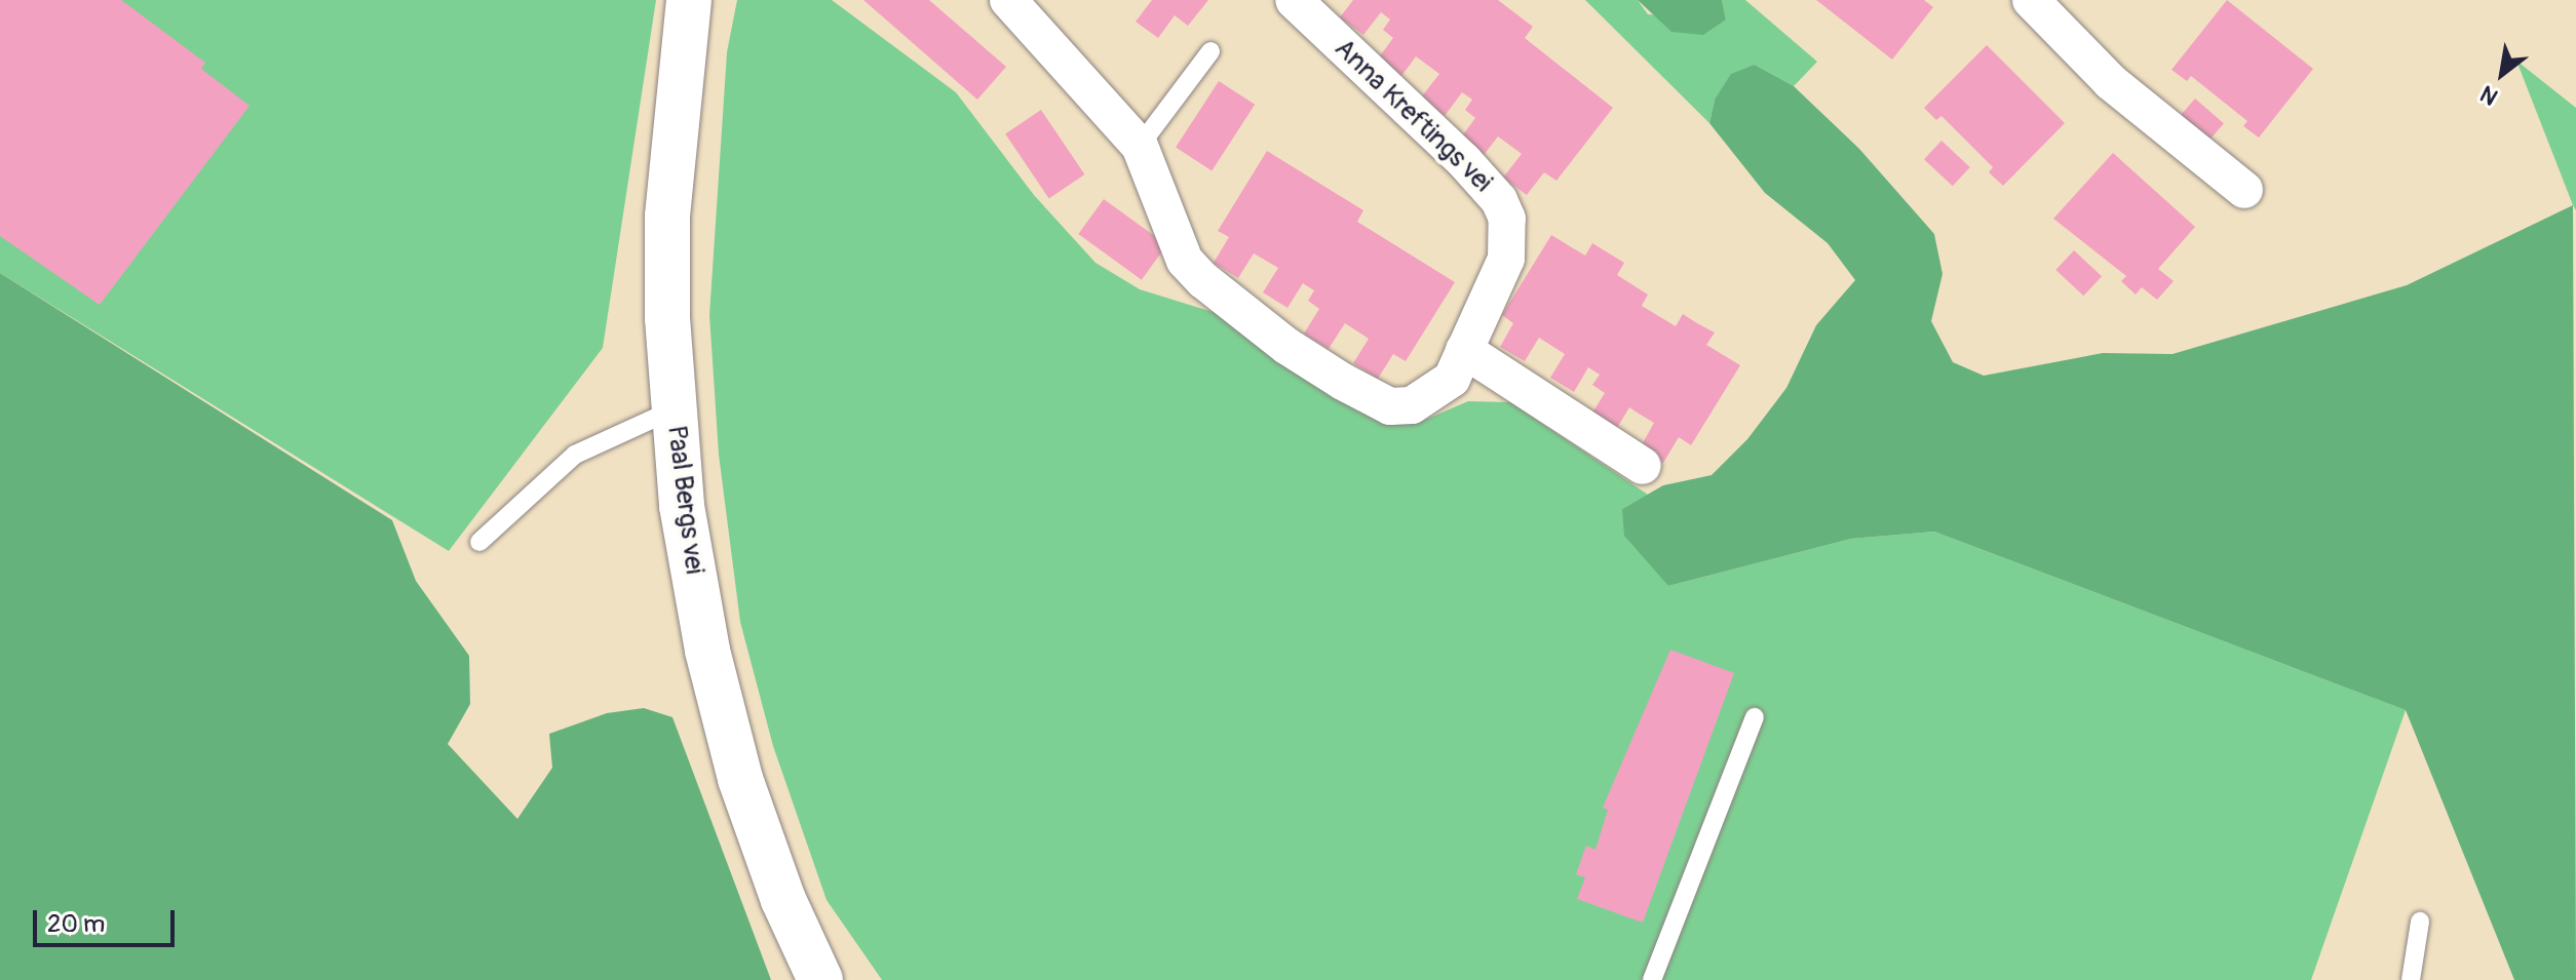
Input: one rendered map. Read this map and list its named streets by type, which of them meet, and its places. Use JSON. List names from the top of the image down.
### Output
{
  "streets": {
    "street": ["Anna Kreftings vei", "Paal Bergs vei"]
  },
  "scale_bar": "20 m",
  "north": "bottom left"
}
